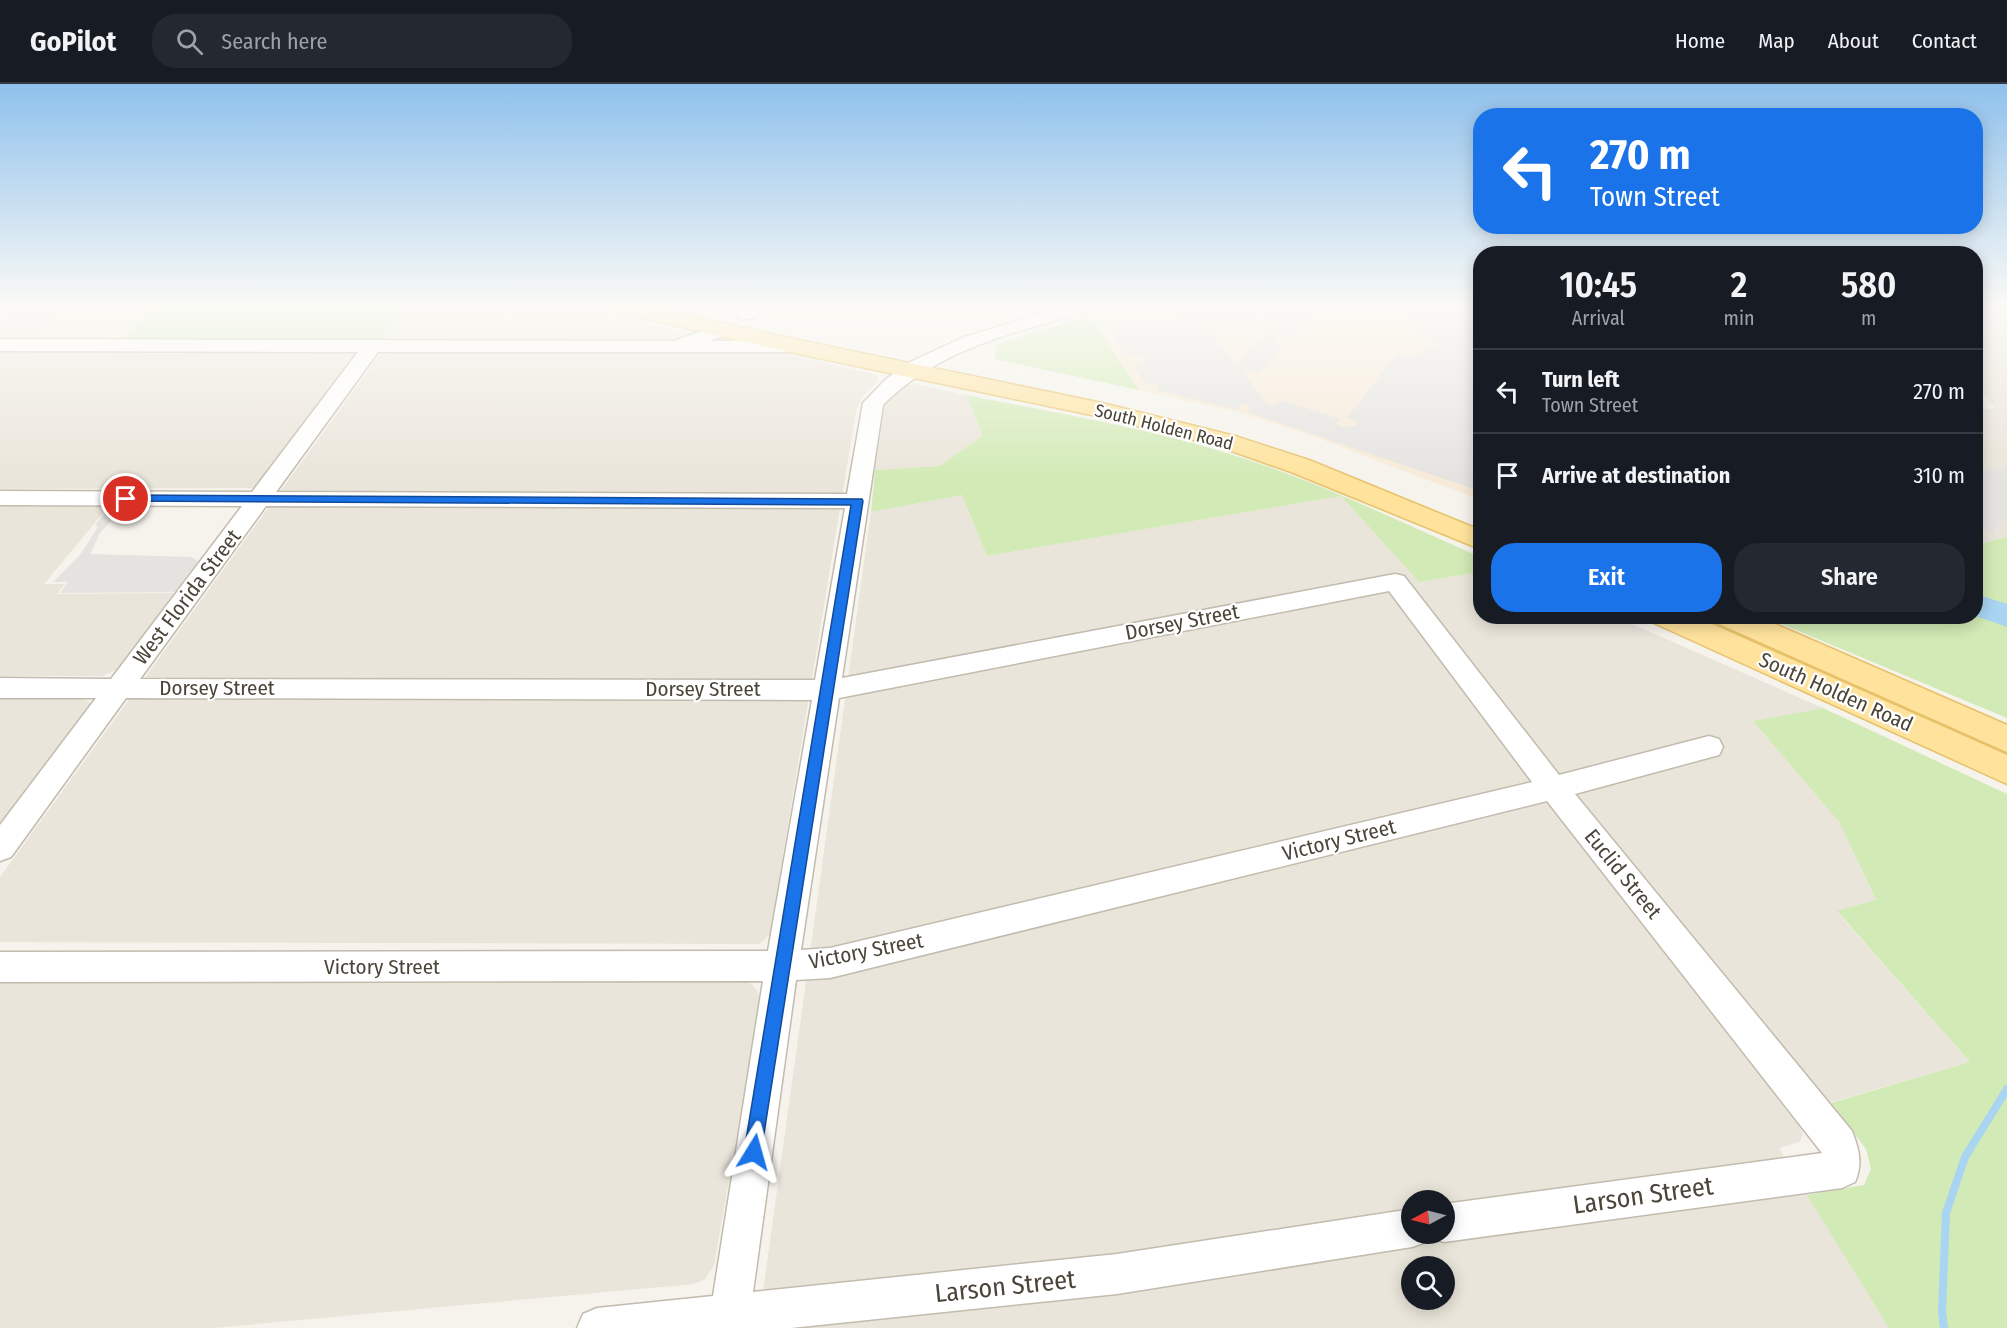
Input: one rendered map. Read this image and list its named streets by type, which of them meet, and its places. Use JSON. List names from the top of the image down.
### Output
{
  "streets": {
    "main road": ["South Holden Road"],
    "street": [
      "West Florida Street",
      "Dorsey Street",
      "Victory Street",
      "Euclid Street",
      "Larson Street"
    ]
  },
  "crossings": [
    ["West Florida Street", "Dorsey Street"],
    ["Dorsey Street", "Euclid Street"],
    ["Victory Street", "Euclid Street"],
    ["Euclid Street", "Larson Street"]
  ],
  "north": "left",
  "page": {
    "header": "GoPilot",
    "search": "Search here",
    "nav": [
      "Home",
      "Map",
      "About",
      "Contact"
    ],
    "turn": ["270 m", "Town Street"],
    "eta": [
      "10:45",
      "Arrival",
      "2",
      "min",
      "580",
      "m"
    ],
    "list": [
      {
        "name": "Turn left",
        "note": "Town Street",
        "value": "270 m"
      },
      {
        "name": "Arrive at destination",
        "value": "310 m"
      }
    ],
    "buttons": ["Exit", "Share"]
  }
}
